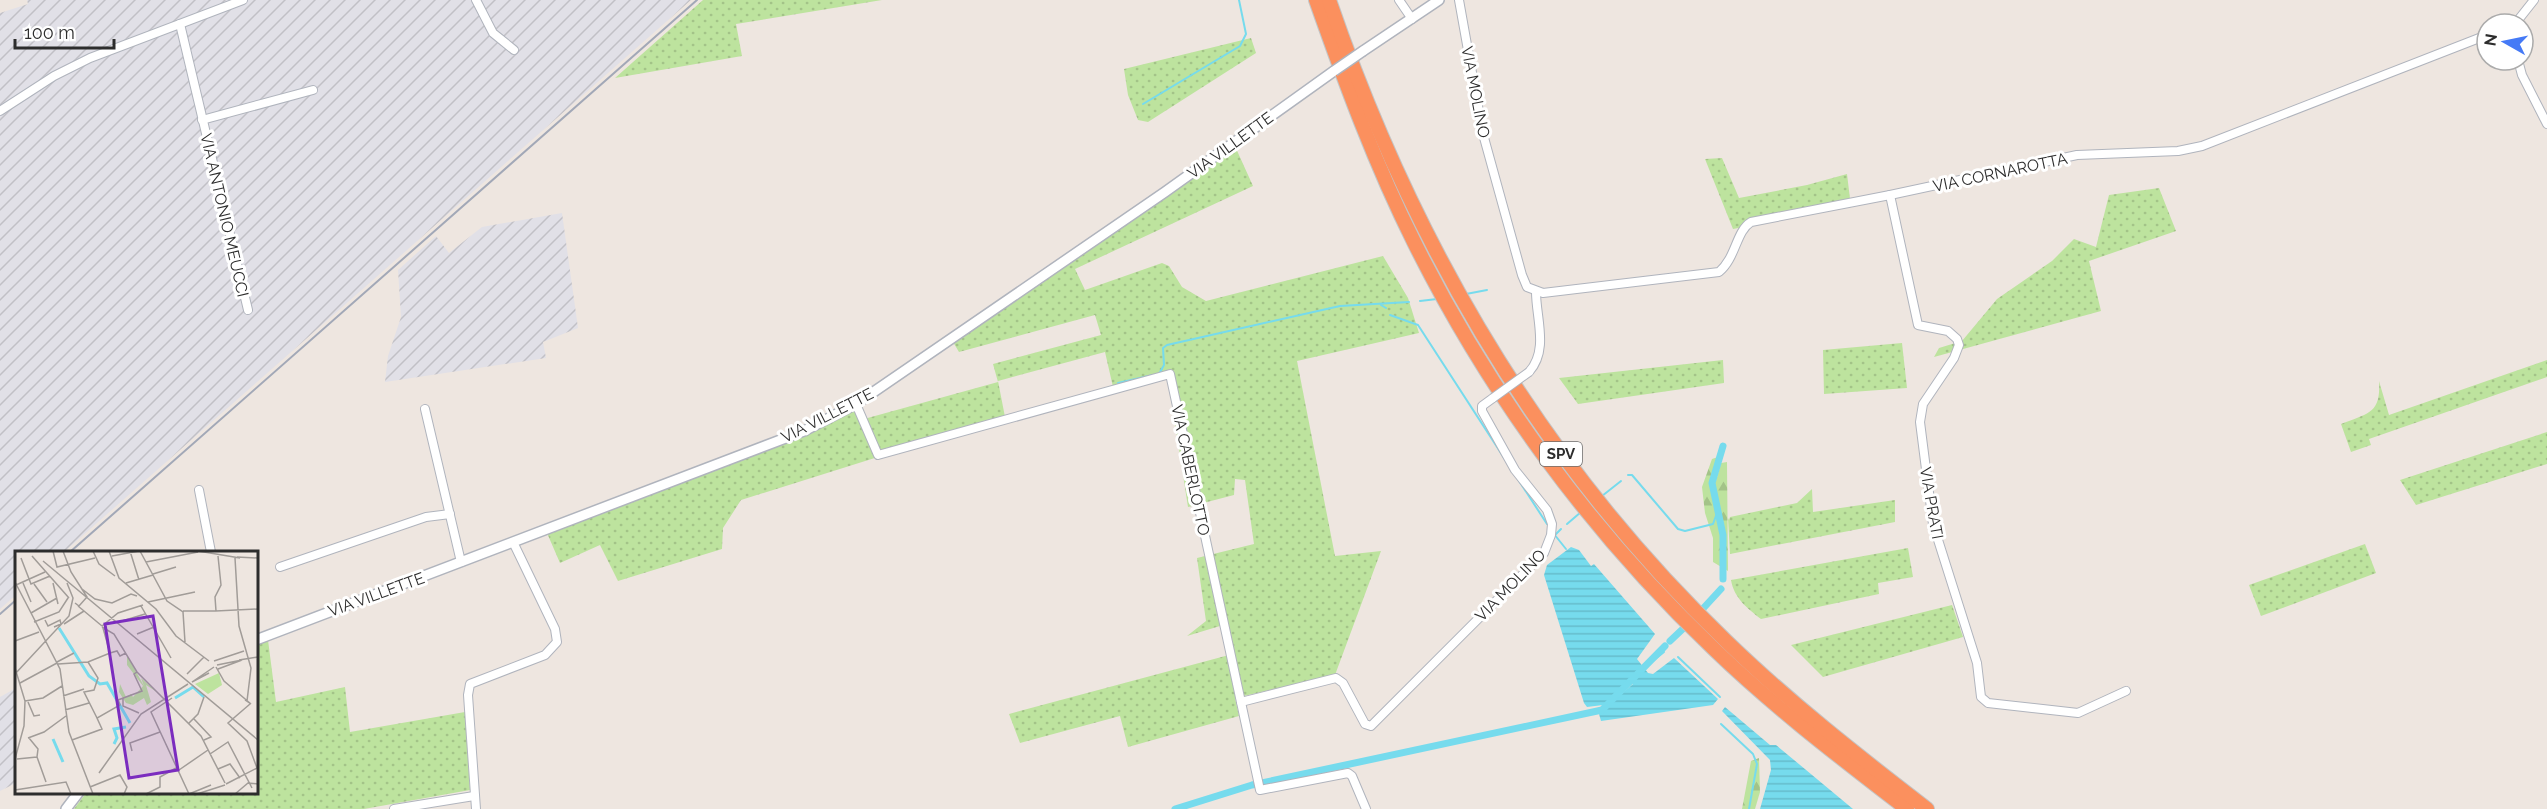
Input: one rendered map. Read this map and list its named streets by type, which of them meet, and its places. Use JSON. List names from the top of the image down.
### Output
{
  "streets": {
    "highway": ["SPV"],
    "street": [
      "VIA MOLINO",
      "VIA VILLETTE",
      "VIA CORNAROTTA",
      "VIA ANTONIO MEUCCI",
      "VIA CABERLOTTO",
      "VIA PRATI"
    ]
  },
  "crossings": [
    ["VIA MOLINO", "VIA CORNAROTTA"],
    ["VIA MOLINO", "VIA CABERLOTTO"],
    ["VIA VILLETTE", "VIA CABERLOTTO"],
    ["VIA CORNAROTTA", "VIA PRATI"]
  ],
  "scale_bar": "100 m",
  "north": "left"
}
